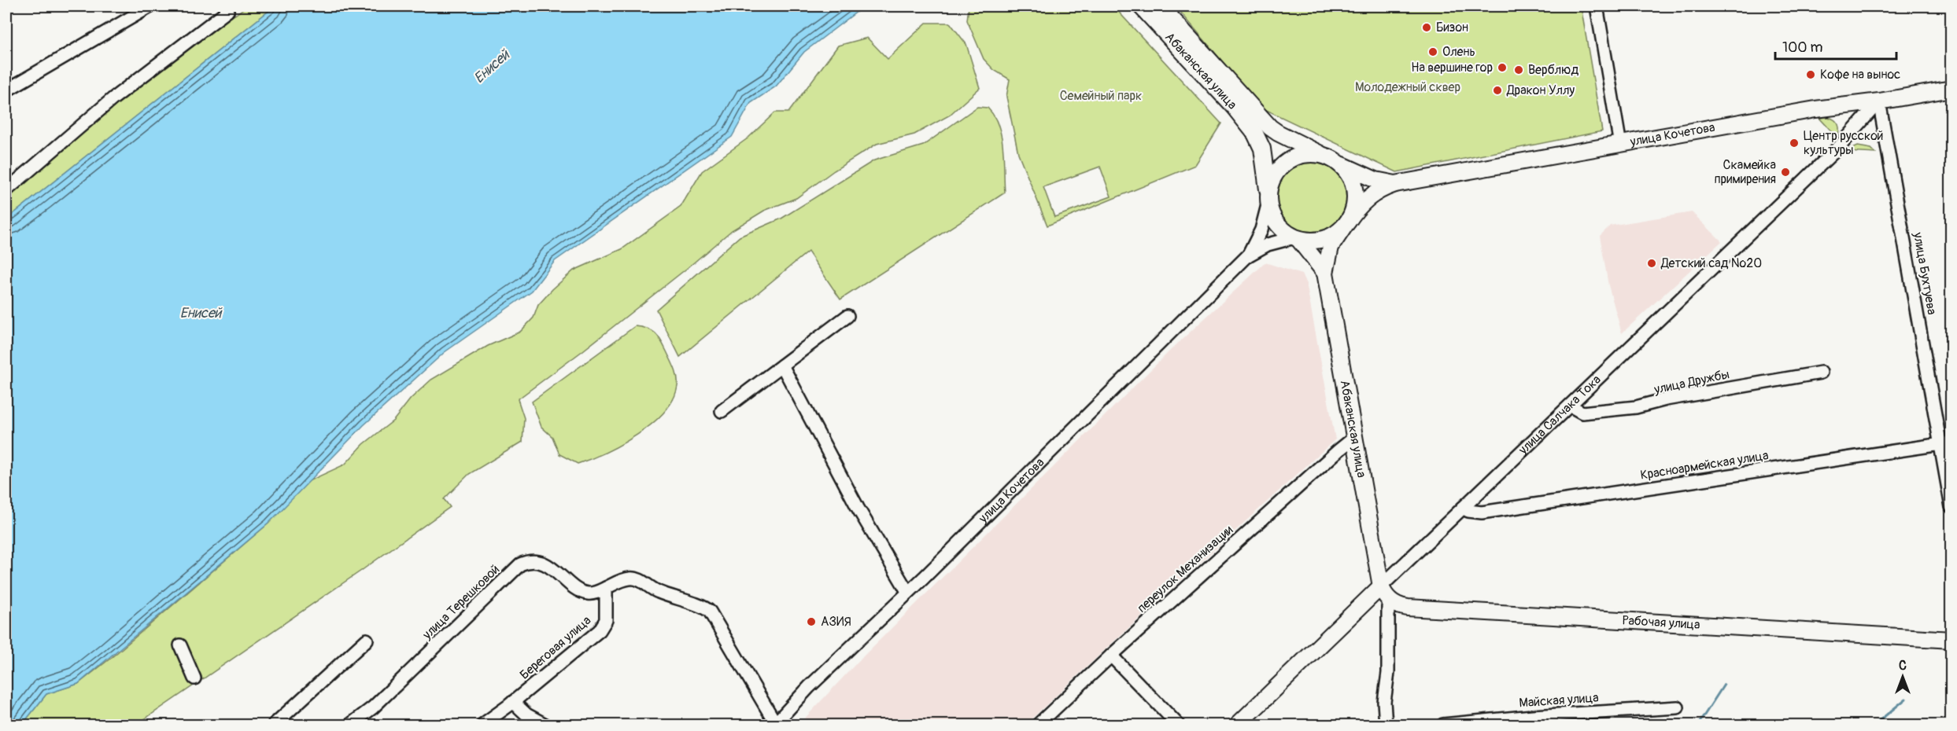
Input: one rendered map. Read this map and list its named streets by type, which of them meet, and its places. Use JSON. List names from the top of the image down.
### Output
{
  "streets": {
    "main road": [
      "Абаканская улица",
      "улица Кочетова",
      "улица Салчака Тока",
      "Рабочая улица"
    ],
    "street": [
      "улица Бухтуева",
      "улица Дружбы",
      "Красноармейская улица",
      "переулок Механизации",
      "улица Терешковой",
      "Береговая улица",
      "Майская улица"
    ]
  },
  "crossings": [
    ["Абаканская улица", "улица Кочетова"],
    ["Абаканская улица", "улица Салчака Тока"],
    ["Абаканская улица", "переулок Механизации"],
    ["улица Кочетова", "улица Бухтуева"],
    ["улица Кочетова", "улица Салчака Тока"],
    ["улица Бухтуева", "улица Салчака Тока"],
    ["улица Бухтуева", "Красноармейская улица"],
    ["улица Дружбы", "улица Салчака Тока"],
    ["улица Салчака Тока", "Красноармейская улица"],
    ["улица Терешковой", "Береговая улица"]
  ],
  "water": ["Енисей"],
  "parks": ["Молодежный сквер", "Семейный парк"],
  "places": [
    "Бизон",
    "Олень",
    "На вершине гор",
    "Верблюд",
    "Кофе на вынос",
    "Дракон Уллу",
    "Центр русской культуры",
    "Скамейка примирения",
    "Детский сад №20",
    "АЗИЯ"
  ],
  "scale_bar": "100 m",
  "north": "top"
}
